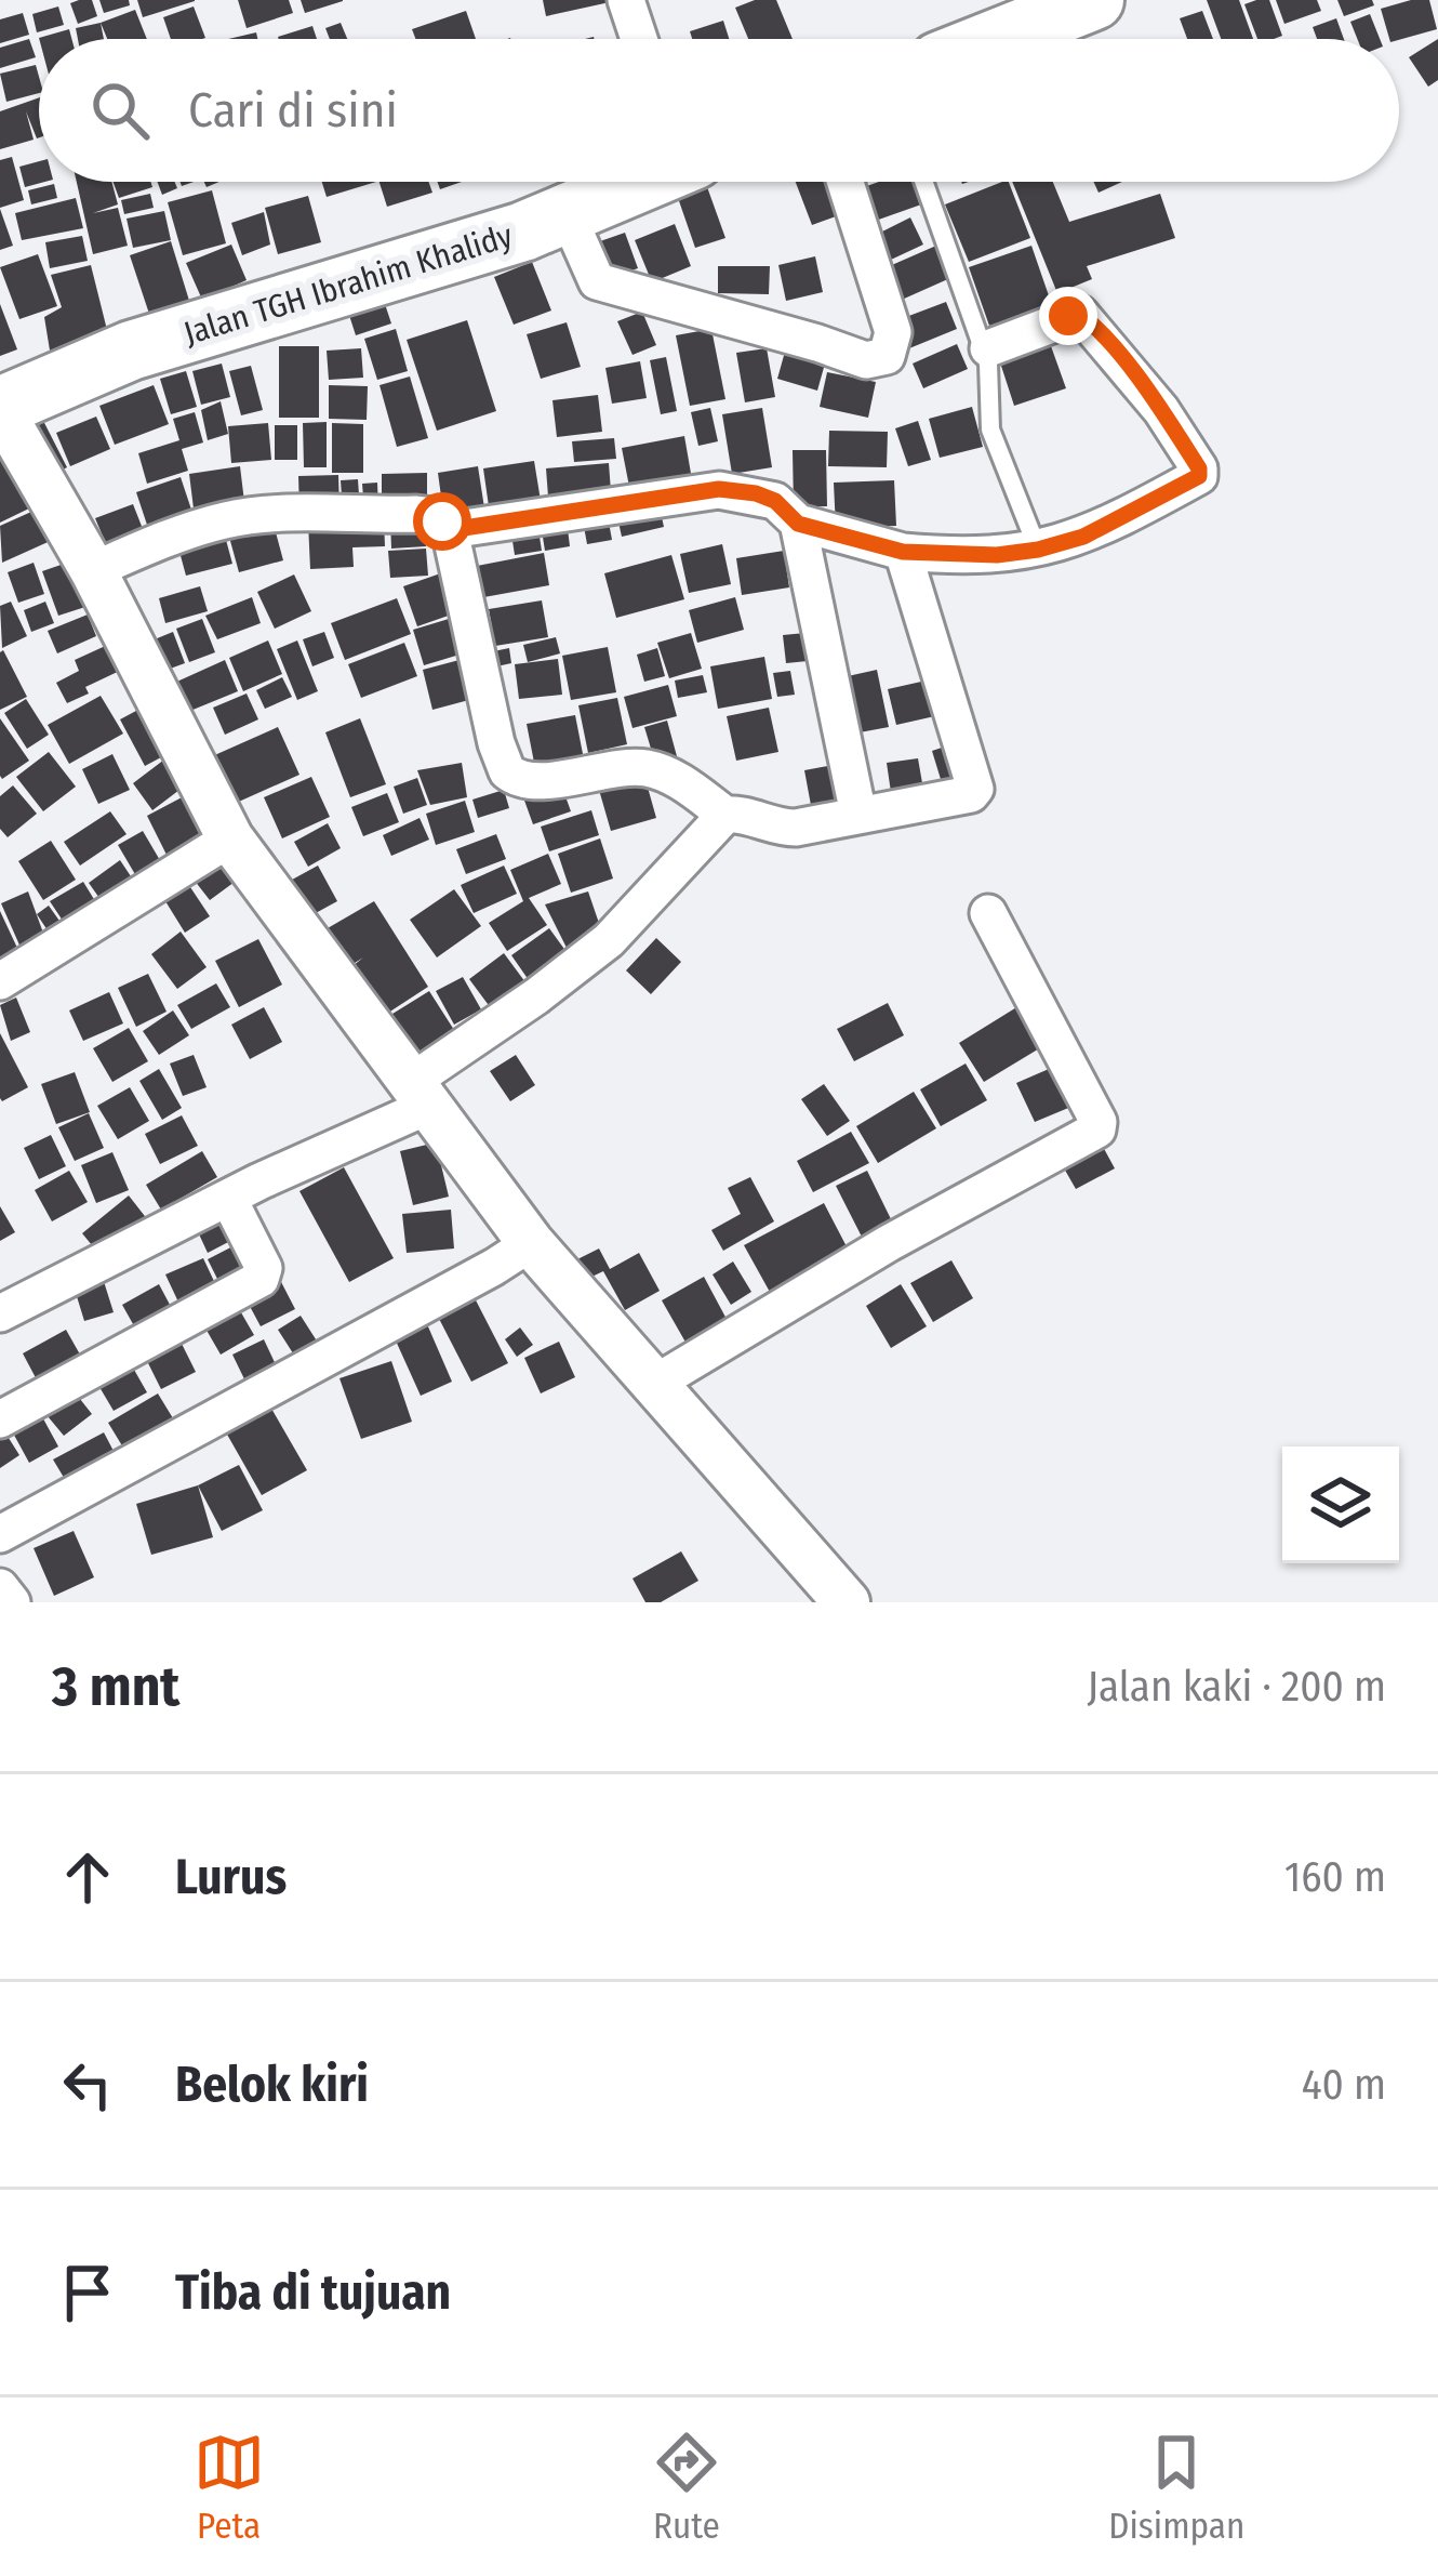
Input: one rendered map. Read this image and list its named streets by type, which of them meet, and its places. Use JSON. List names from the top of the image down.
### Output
{
  "streets": {
    "main road": ["Jalan TGH Ibrahim Khalidy"]
  },
  "page": {
    "search": "Cari di sini",
    "heading": ["3 mnt", "Jalan kaki · 200 m"],
    "list": [
      ["Lurus", "160 m"],
      ["Belok kiri", "40 m"],
      "Tiba di tujuan"
    ],
    "nav": ["Peta", "Rute", "Disimpan"]
  }
}
